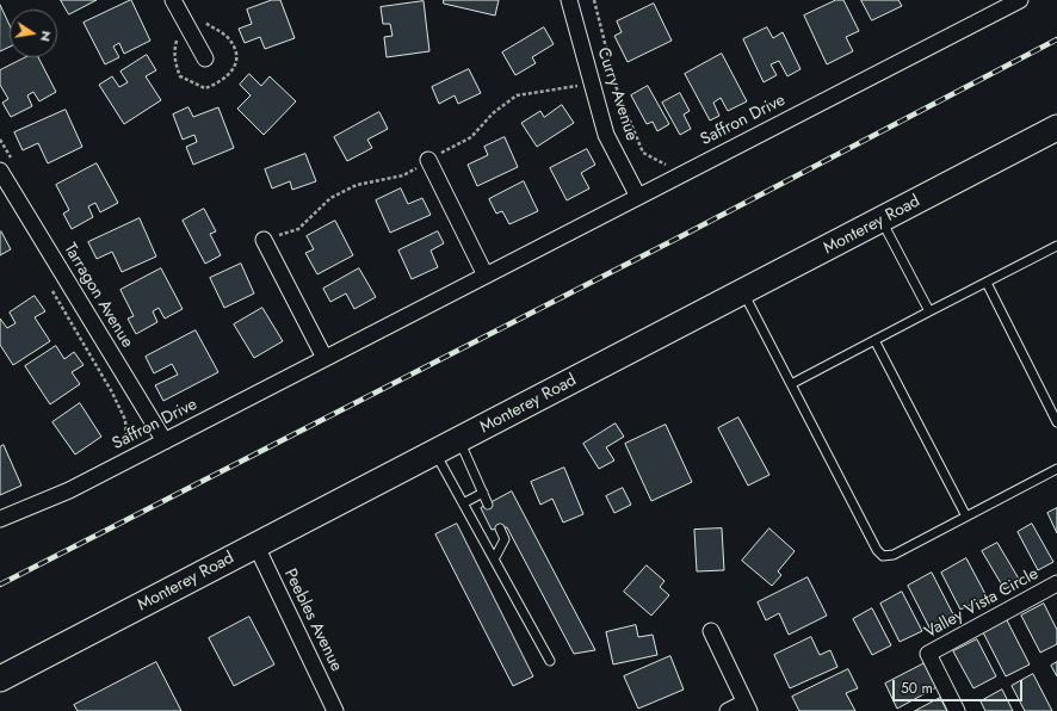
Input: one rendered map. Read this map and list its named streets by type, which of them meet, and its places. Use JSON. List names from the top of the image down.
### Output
{
  "streets": {
    "main road": ["Monterey Road"],
    "street": [
      "Curry Avenue",
      "Saffron Drive",
      "Tarragon Avenue",
      "Valley Vista Circle",
      "Peebles Avenue"
    ]
  },
  "crossings": [
    ["Curry Avenue", "Saffron Drive"],
    ["Saffron Drive", "Tarragon Avenue"],
    ["Monterey Road", "Peebles Avenue"]
  ],
  "scale_bar": "50 m",
  "north": "right"
}
